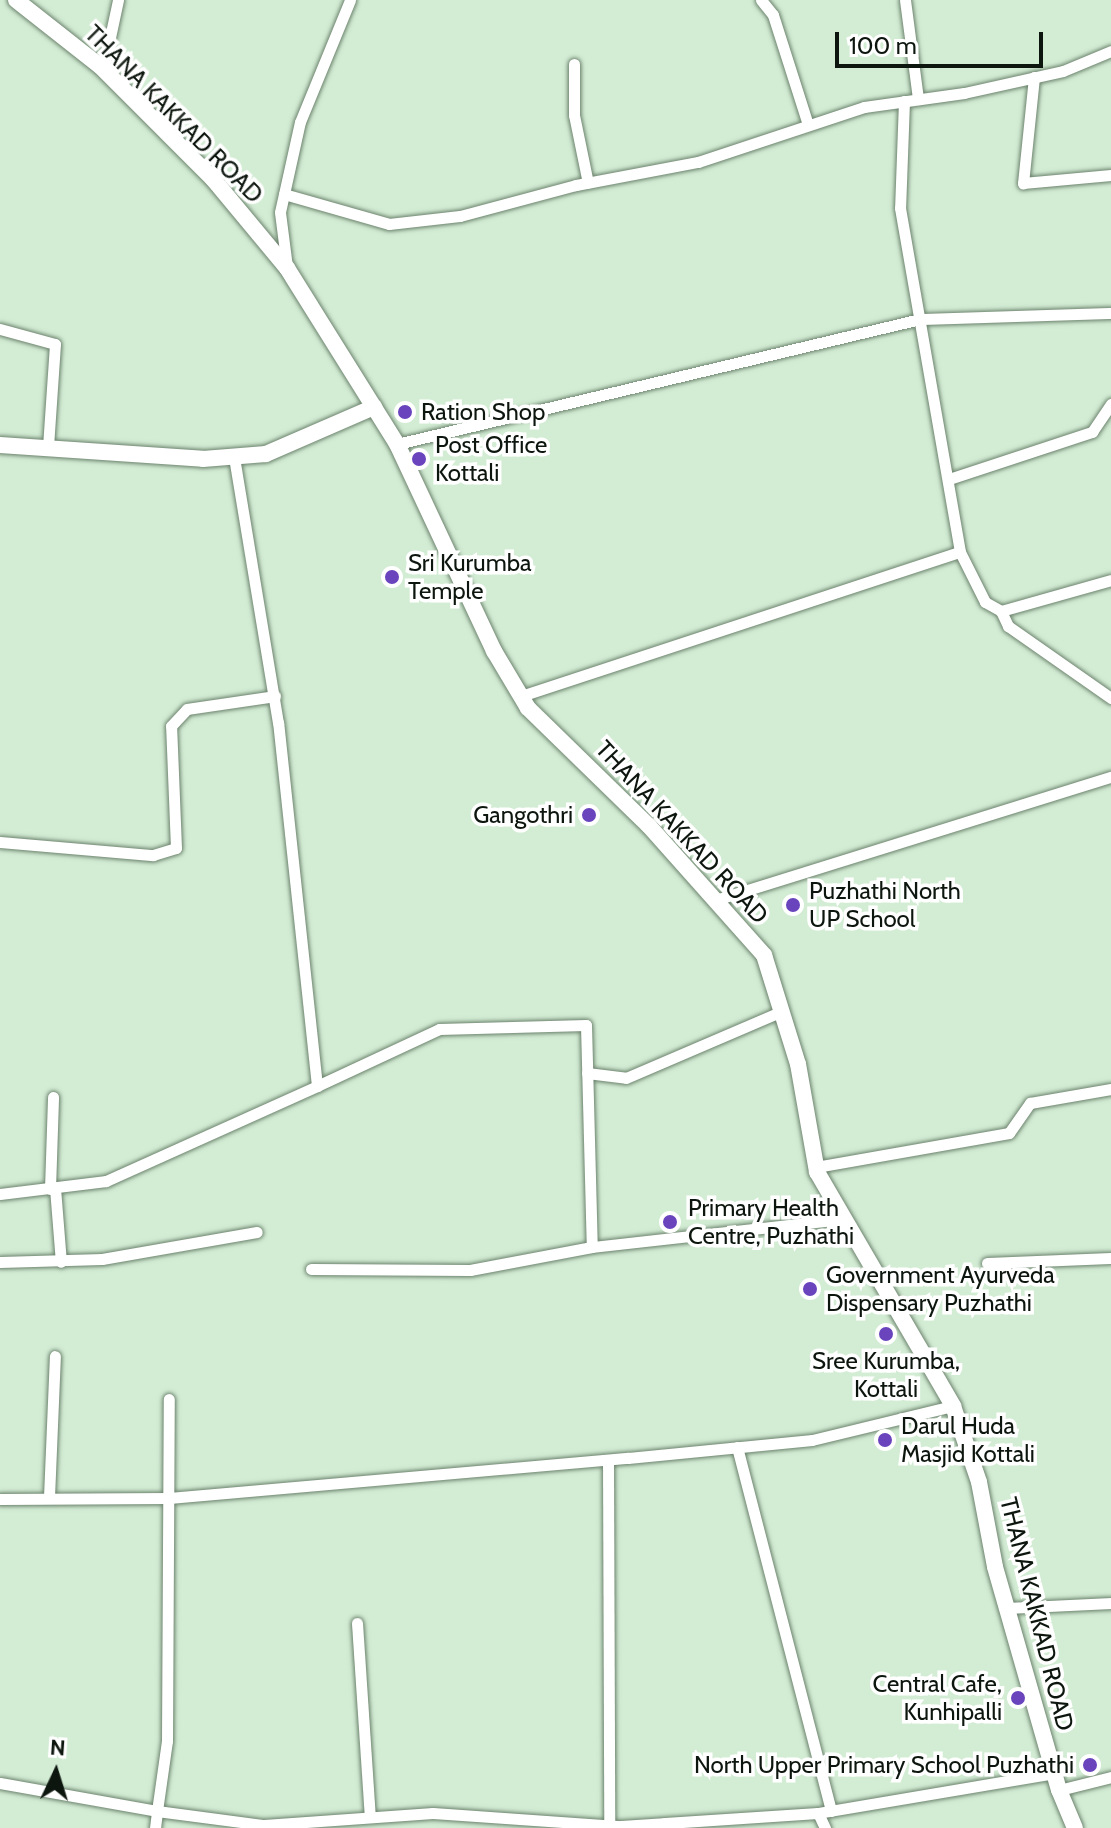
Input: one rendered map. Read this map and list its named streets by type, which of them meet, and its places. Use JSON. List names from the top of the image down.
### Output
{
  "streets": {
    "main road": ["THANA KAKKAD ROAD"]
  },
  "places": [
    "Ration Shop",
    "Post Office Kottali",
    "Sri Kurumba Temple",
    "Gangothri",
    "Puzhathi North UP School",
    "Primary Health Centre, Puzhathi",
    "Government Ayurveda Dispensary Puzhathi",
    "Sree Kurumba, Kottali",
    "Darul Huda Masjid Kottali",
    "Central Cafe, Kunhipalli",
    "North Upper Primary School Puzhathi"
  ],
  "scale_bar": "100 m",
  "north": "top"
}
